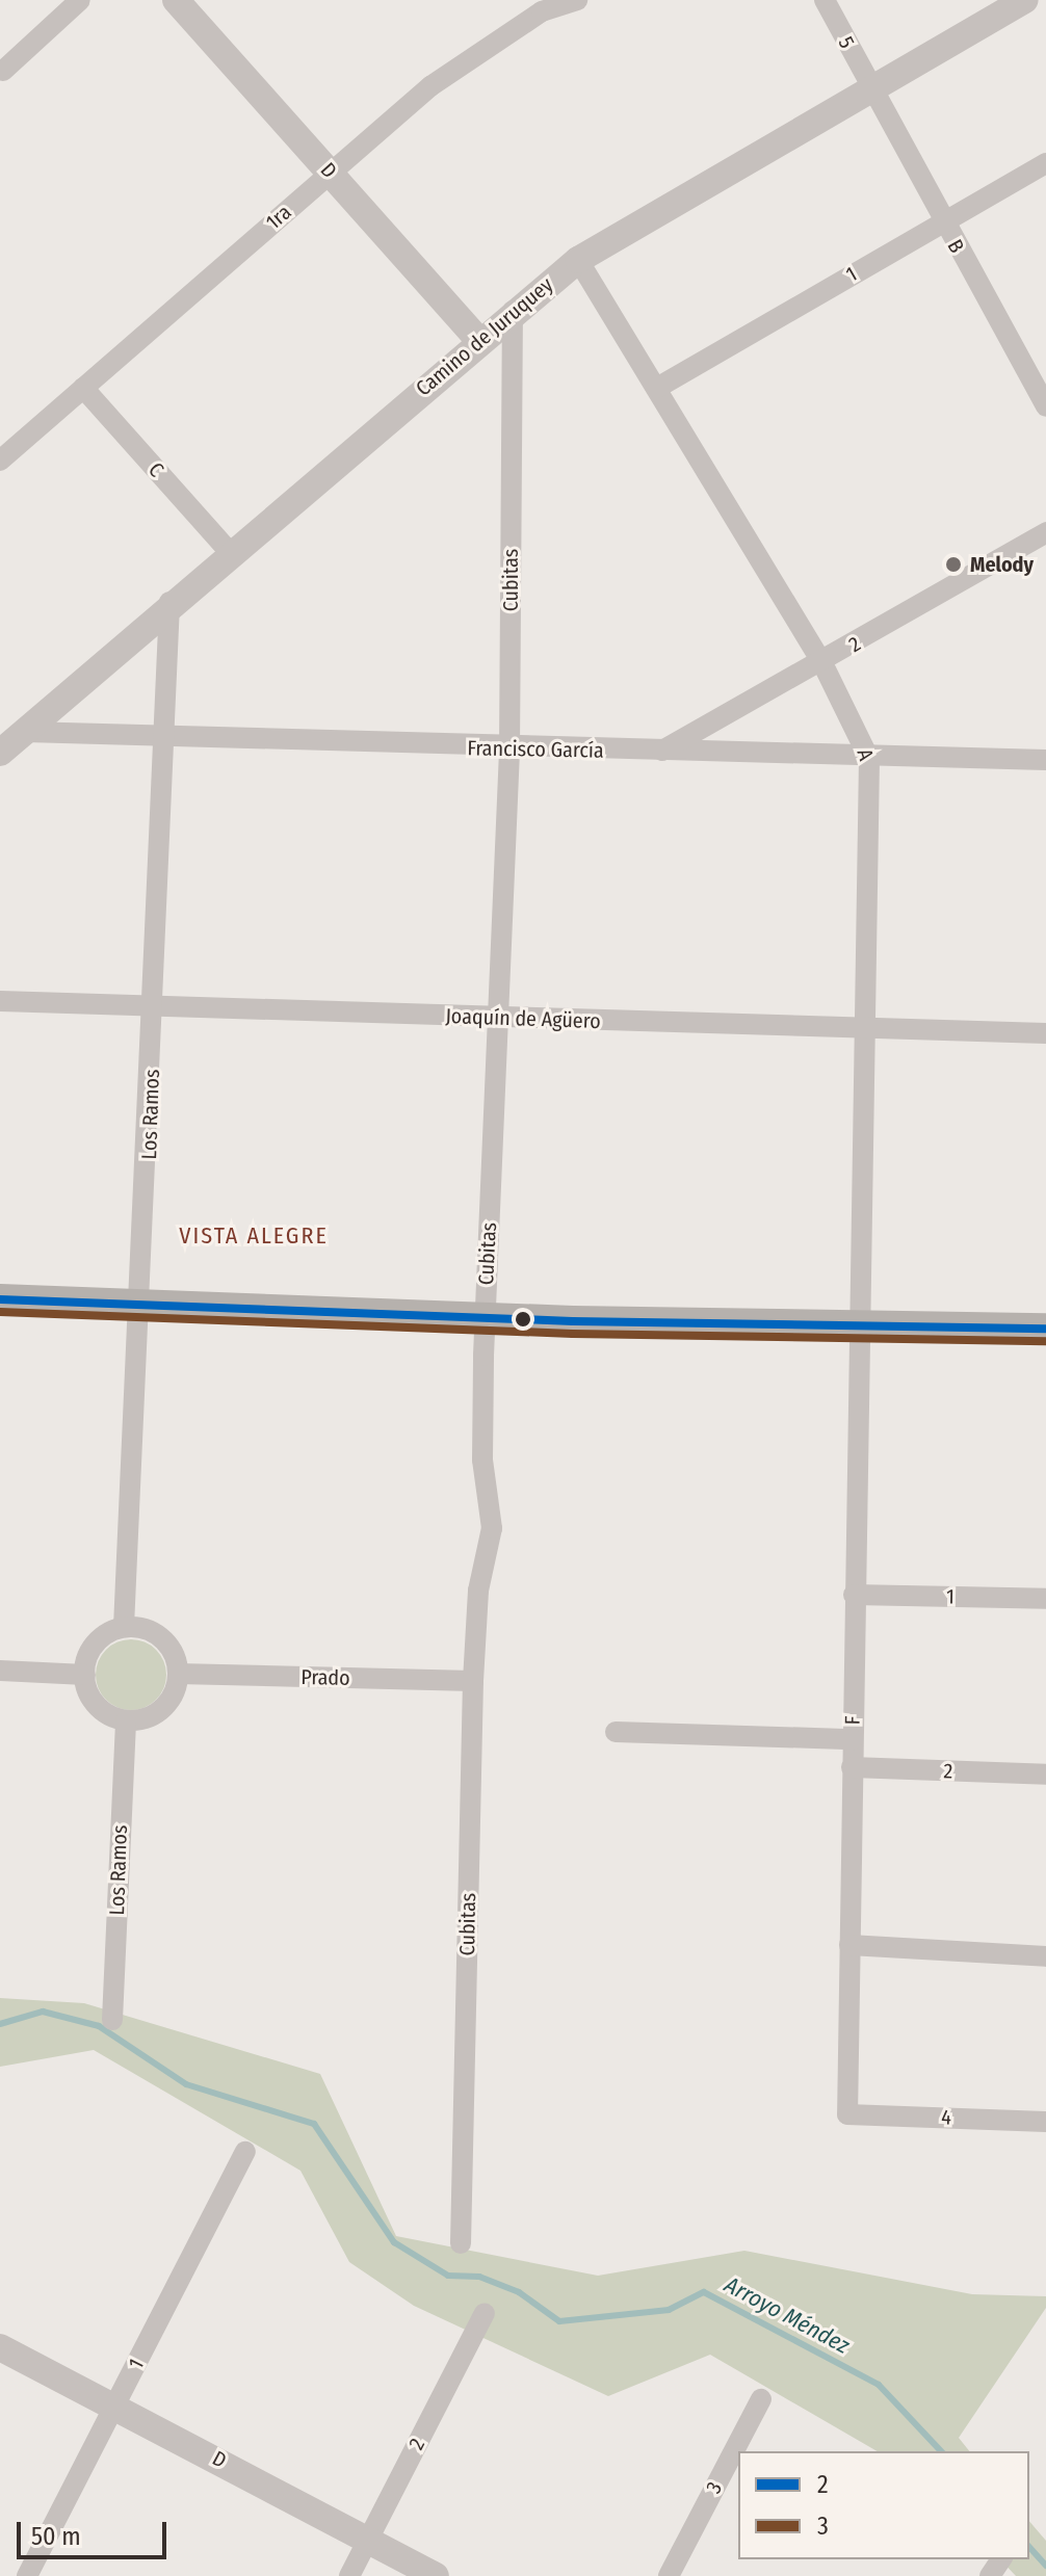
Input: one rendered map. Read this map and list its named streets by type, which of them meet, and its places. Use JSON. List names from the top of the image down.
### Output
{
  "streets": {
    "street": [
      "5",
      "D",
      "1ra",
      "B",
      "1",
      "Camino de Juruquey",
      "C",
      "Cubitas",
      "2",
      "Francisco García",
      "A",
      "Joaquín de Agüero",
      "Los Ramos",
      "Prado",
      "F",
      "4",
      "3"
    ]
  },
  "crossings": [
    ["5", "B"],
    ["5", "Camino de Juruquey"],
    ["D", "1ra"],
    ["D", "1"],
    ["D", "Camino de Juruquey"],
    ["D", "2"],
    ["1ra", "C"],
    ["B", "1"],
    ["B", "Camino de Juruquey"],
    ["1", "A"],
    ["1", "F"],
    ["Camino de Juruquey", "C"],
    ["Camino de Juruquey", "Cubitas"],
    ["Camino de Juruquey", "Francisco García"],
    ["Camino de Juruquey", "A"],
    ["Camino de Juruquey", "Los Ramos"],
    ["Cubitas", "Francisco García"],
    ["Cubitas", "Joaquín de Agüero"],
    ["Cubitas", "Prado"],
    ["2", "Francisco García"],
    ["2", "A"],
    ["2", "F"],
    ["Francisco García", "A"],
    ["Francisco García", "Los Ramos"],
    ["A", "Joaquín de Agüero"],
    ["A", "F"],
    ["Joaquín de Agüero", "Los Ramos"],
    ["Los Ramos", "Prado"],
    ["F", "4"]
  ],
  "districts": ["VISTA ALEGRE"],
  "water": ["Arroyo Méndez"],
  "places": ["Melody"],
  "lines": ["transit line 2", "transit line 3"],
  "legend": ["2", "3"],
  "scale_bar": "50 m"
}
